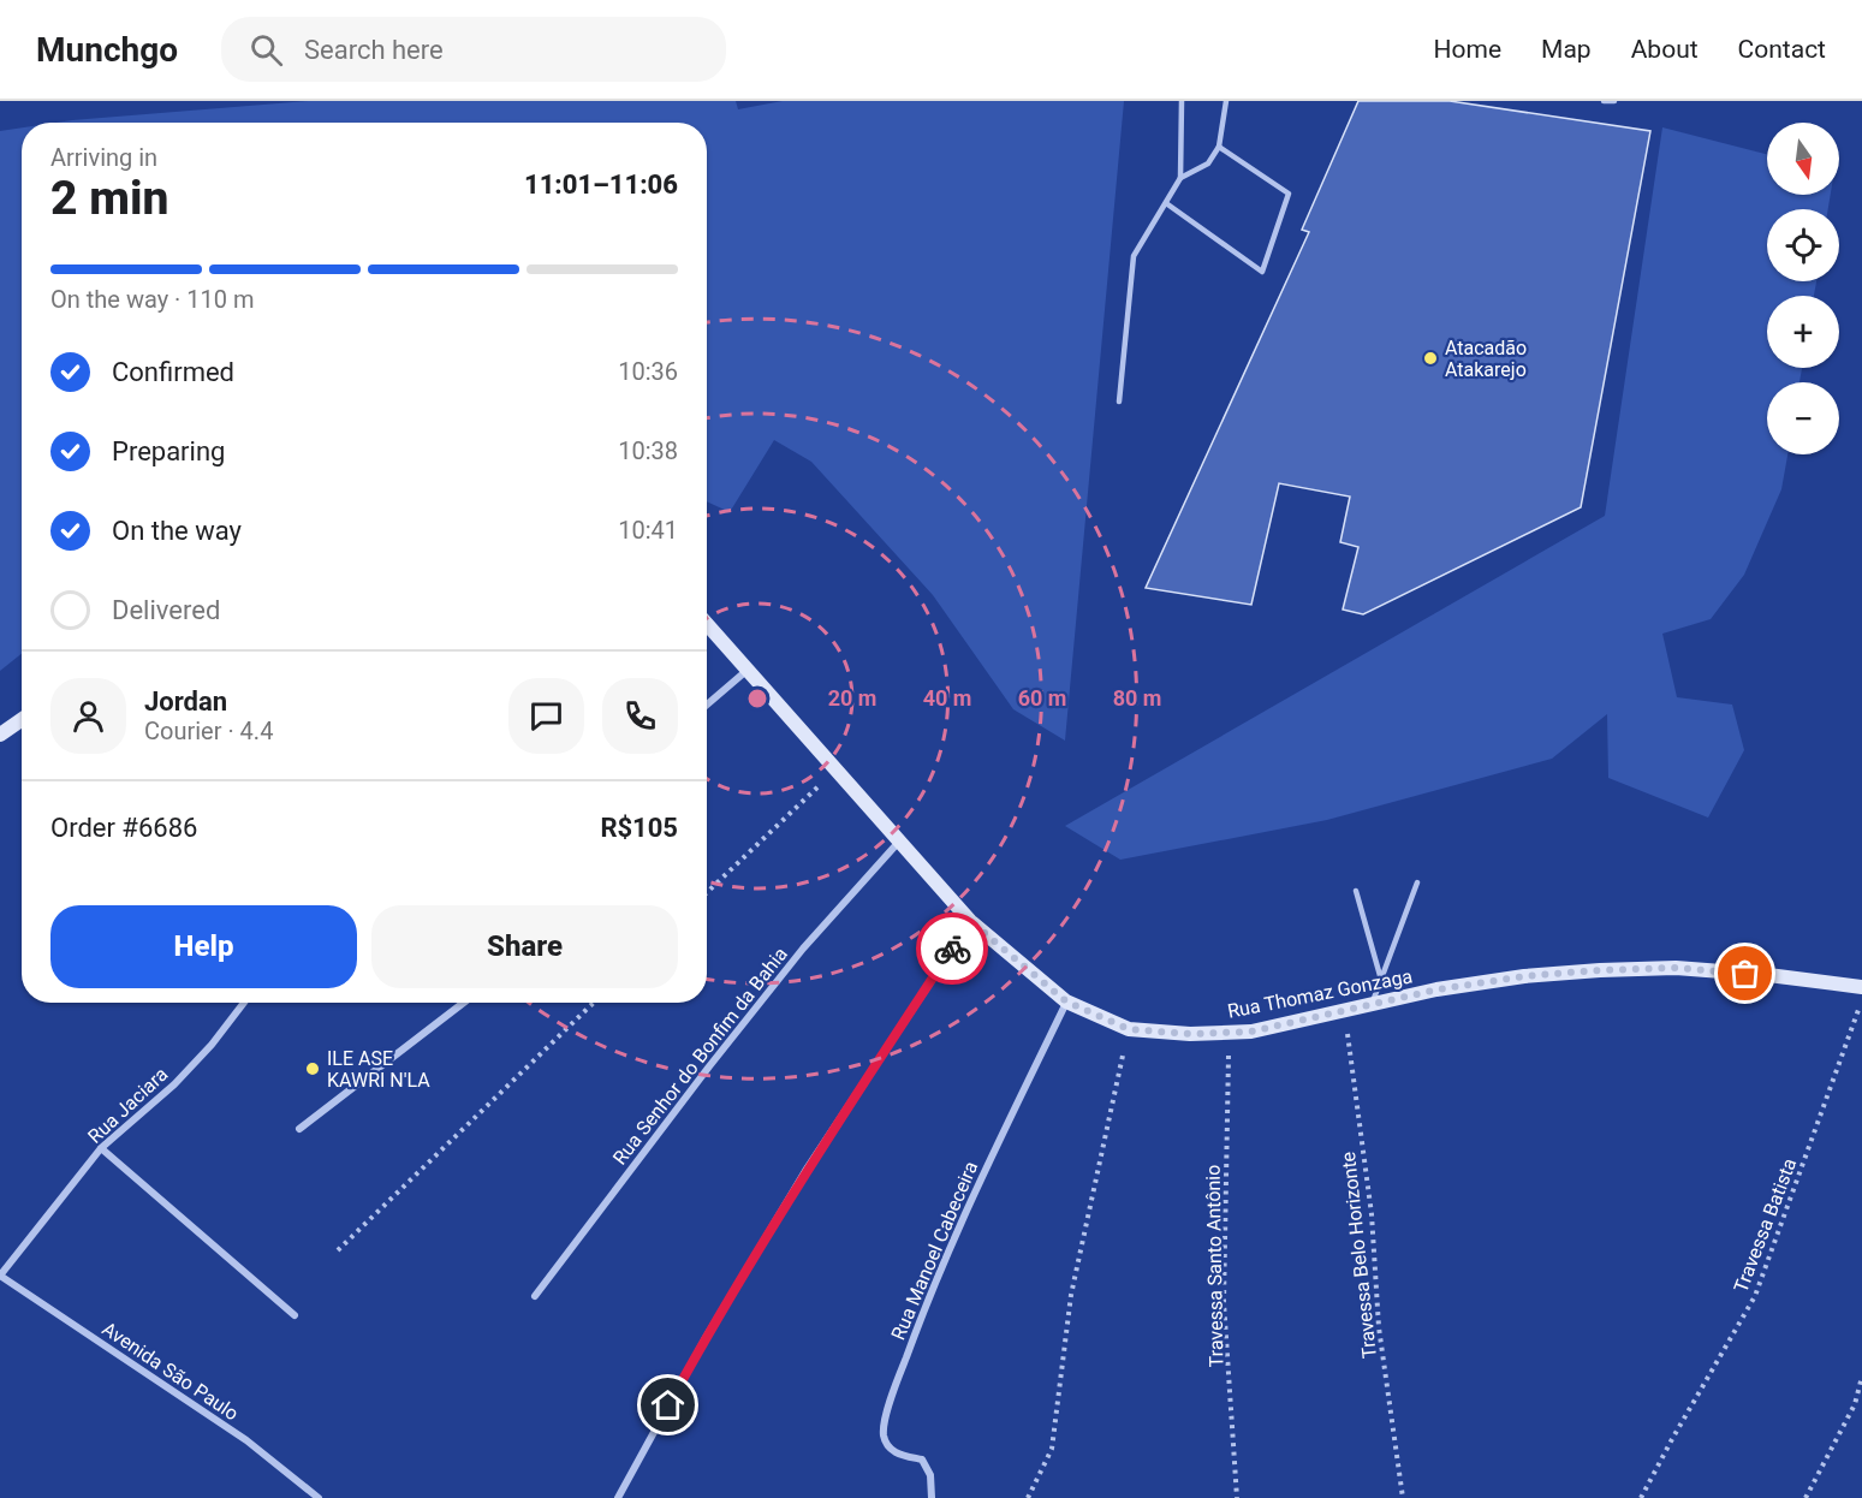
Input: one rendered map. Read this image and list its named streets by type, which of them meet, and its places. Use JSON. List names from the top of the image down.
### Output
{
  "streets": {
    "main road": ["Rua Thomaz Gonzaga"],
    "street": [
      "Rua Senhor do Bonfim da Bahia",
      "Rua Jaciara",
      "Rua Manoel Cabeceira",
      "Avenida São Paulo"
    ],
    "path": ["Travessa Batista", "Travessa Belo Horizonte", "Travessa Santo Antônio"]
  },
  "crossings": [
    ["Rua Thomaz Gonzaga", "Rua Senhor do Bonfim da Bahia"],
    ["Rua Thomaz Gonzaga", "Travessa Batista"],
    ["Rua Thomaz Gonzaga", "Rua Manoel Cabeceira"],
    ["Rua Thomaz Gonzaga", "Travessa Belo Horizonte"],
    ["Rua Thomaz Gonzaga", "Travessa Santo Antônio"],
    ["Rua Jaciara", "Avenida São Paulo"]
  ],
  "places": ["Atacadão Atakarejo", "ILE ASE KAWRI N'LA"],
  "north": "bottom",
  "page": {
    "header": "Munchgo",
    "search": "Search here",
    "nav": [
      "Home",
      "Map",
      "About",
      "Contact"
    ],
    "map_buttons": ["+", "−"],
    "heading": ["2 min", "Arriving in", "11:01–11:06"],
    "panel": [
      "Jordan",
      "Courier · 4.4",
      "Order #6686",
      "R$105"
    ],
    "bar": "On the way · 110 m",
    "list": [
      ["Confirmed", "10:36"],
      ["Preparing", "10:38"],
      ["On the way", "10:41"],
      "Delivered"
    ],
    "buttons": ["Help", "Share"]
  },
  "rings": [
    "20 m",
    "40 m",
    "60 m",
    "80 m"
  ]
}
